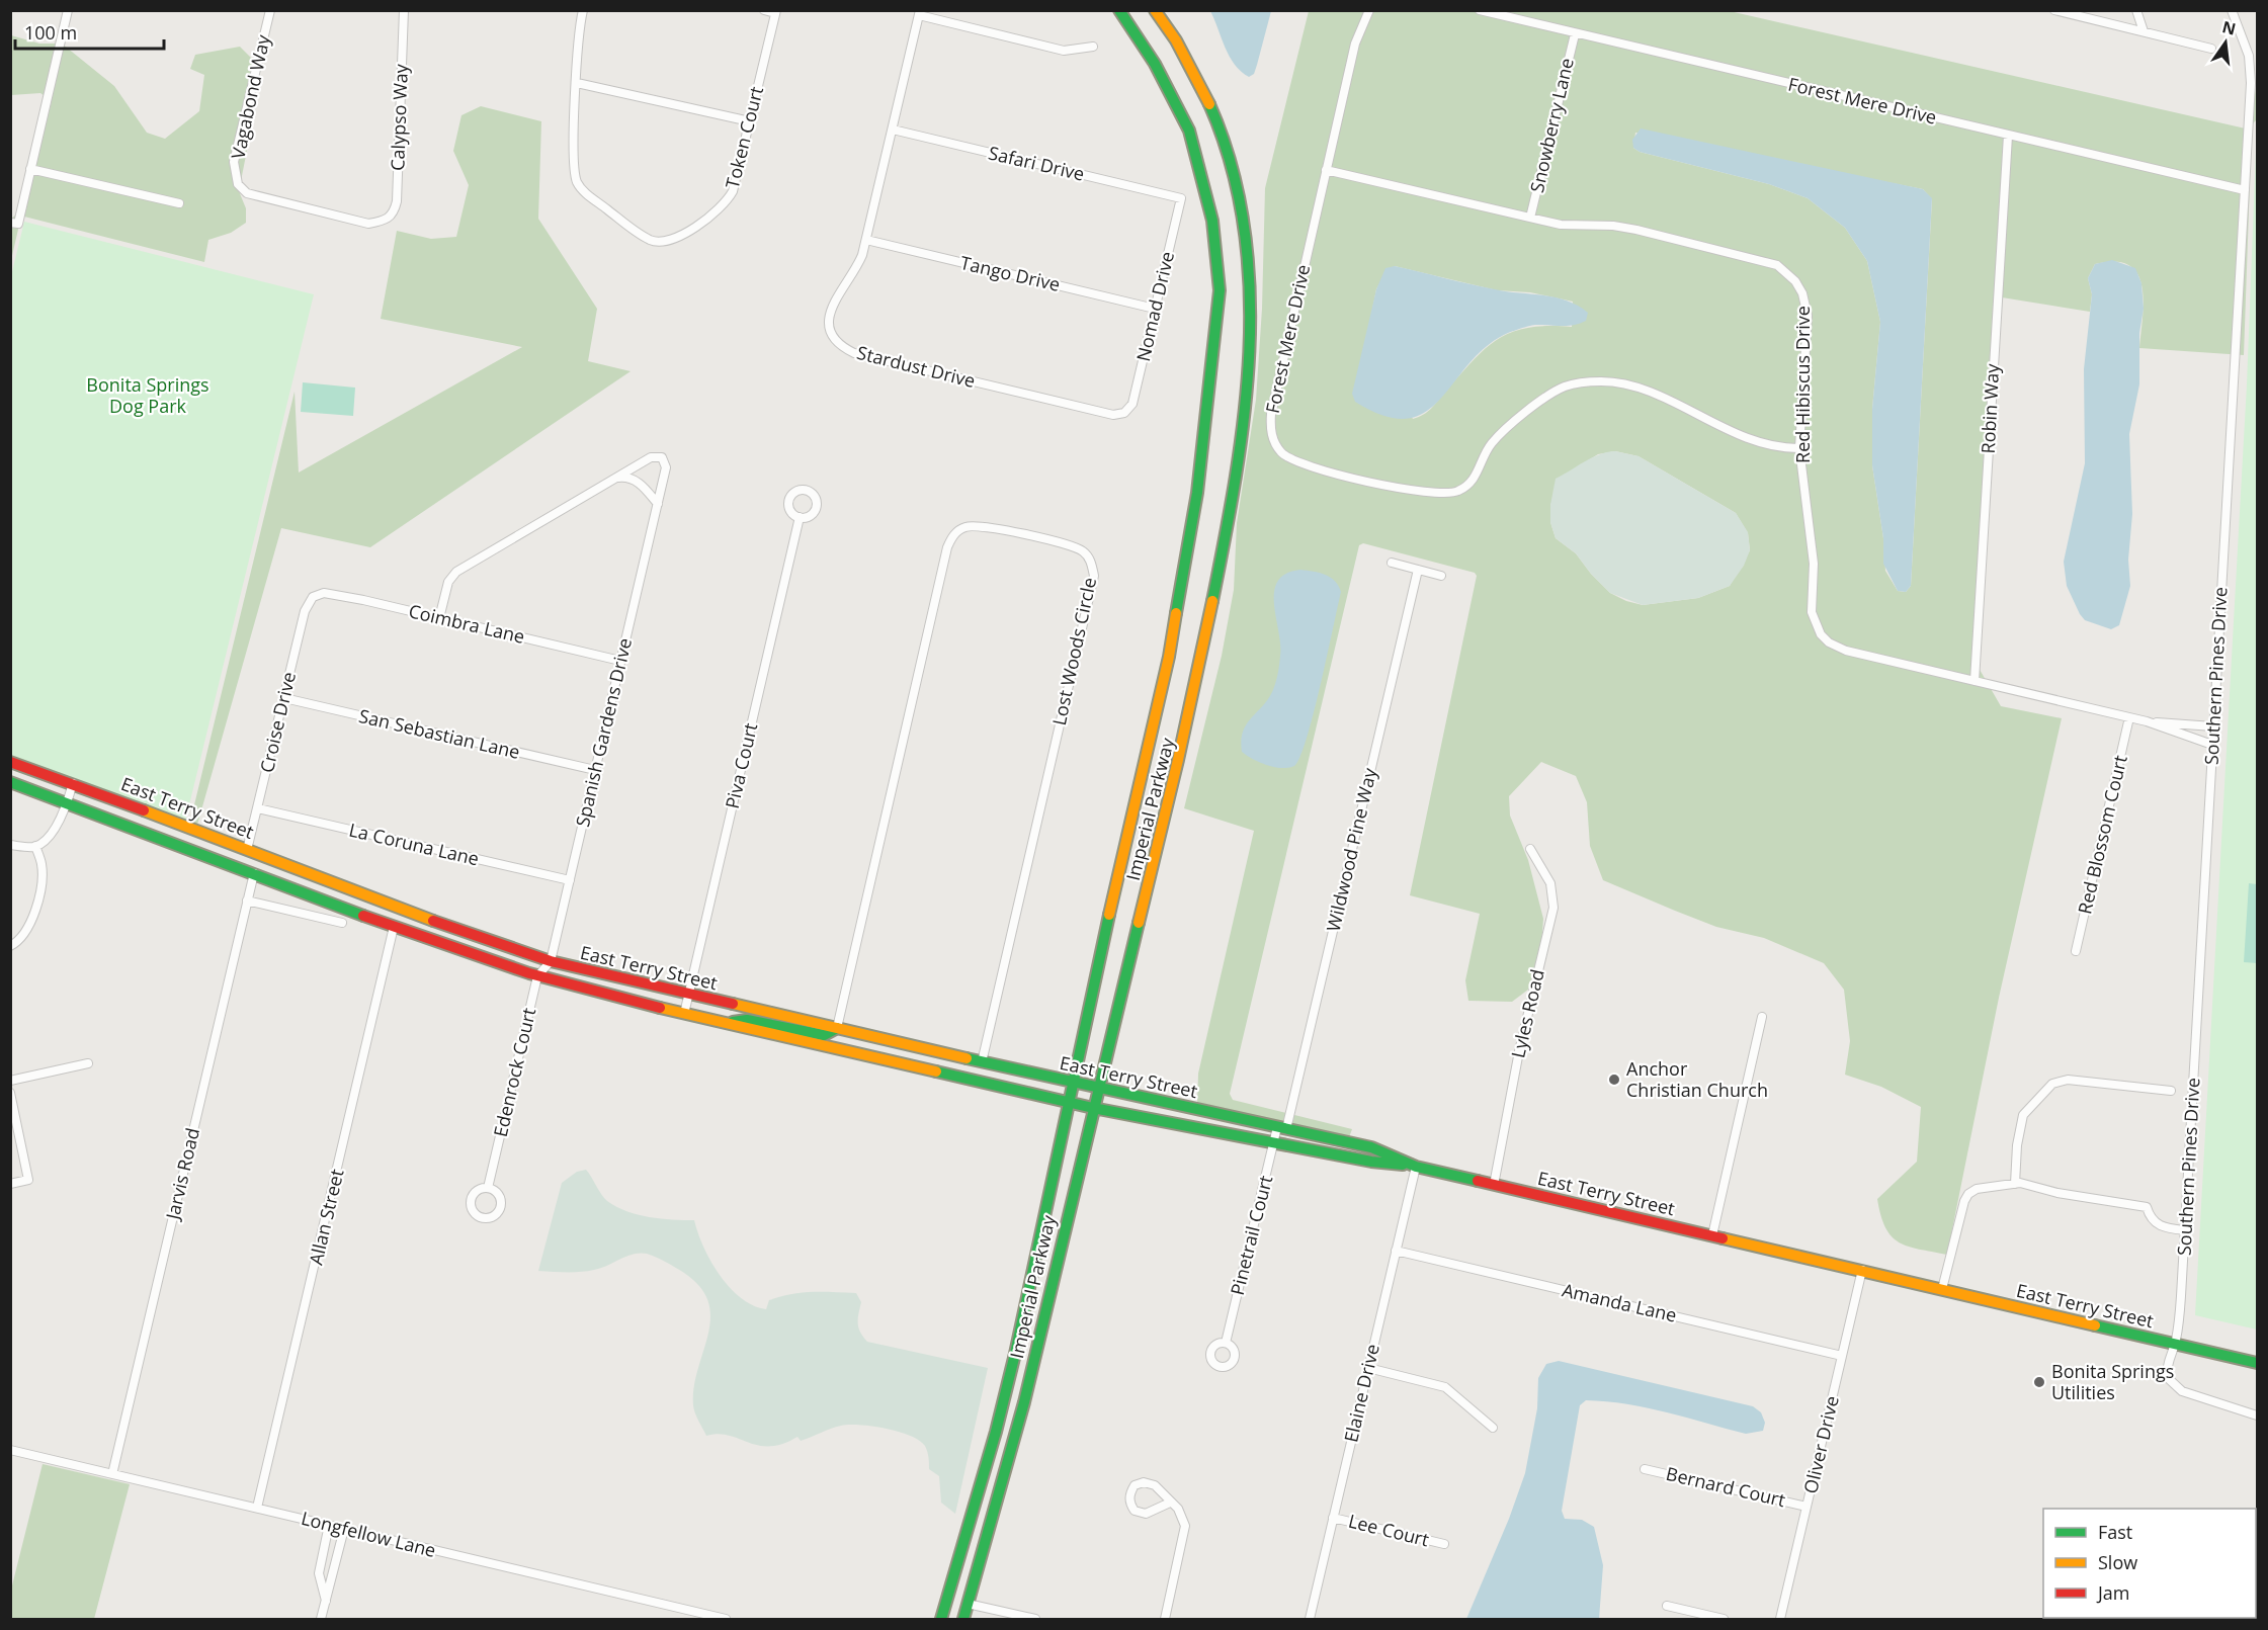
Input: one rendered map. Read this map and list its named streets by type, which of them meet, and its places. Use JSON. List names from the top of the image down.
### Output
{
  "streets": {
    "street": [
      "Vagabond Way",
      "Forest Mere Drive",
      "Calypso Way",
      "Snowberry Lane",
      "Token Court",
      "Safari Drive",
      "Tango Drive",
      "Nomad Drive",
      "Stardust Drive",
      "Red Hibiscus Drive",
      "Robin Way",
      "Coimbra Lane",
      "Lost Woods Circle",
      "Southern Pines Drive",
      "Croise Drive",
      "Spanish Gardens Drive",
      "San Sebastian Lane",
      "Piva Court",
      "East Terry Street",
      "Imperial Parkway",
      "Red Blossom Court",
      "La Coruna Lane",
      "Wildwood Pine Way",
      "Lyles Road",
      "Edenrock Court",
      "Jarvis Road",
      "Allan Street",
      "Pinetrail Court",
      "Amanda Lane",
      "Elaine Drive",
      "Oliver Drive",
      "Bernard Court",
      "Lee Court",
      "Longfellow Lane"
    ]
  },
  "crossings": [
    ["Vagabond Way", "Calypso Way"],
    ["Forest Mere Drive", "Snowberry Lane"],
    ["Forest Mere Drive", "Red Hibiscus Drive"],
    ["Forest Mere Drive", "Robin Way"],
    ["Forest Mere Drive", "Southern Pines Drive"],
    ["Snowberry Lane", "Red Hibiscus Drive"],
    ["Safari Drive", "Nomad Drive"],
    ["Safari Drive", "Stardust Drive"],
    ["Tango Drive", "Nomad Drive"],
    ["Tango Drive", "Stardust Drive"],
    ["Nomad Drive", "Stardust Drive"],
    ["Red Hibiscus Drive", "Robin Way"],
    ["Red Hibiscus Drive", "Southern Pines Drive"],
    ["Red Hibiscus Drive", "Red Blossom Court"],
    ["Coimbra Lane", "Croise Drive"],
    ["Coimbra Lane", "Spanish Gardens Drive"],
    ["Lost Woods Circle", "East Terry Street"],
    ["Southern Pines Drive", "East Terry Street"],
    ["Croise Drive", "San Sebastian Lane"],
    ["Croise Drive", "East Terry Street"],
    ["Croise Drive", "La Coruna Lane"],
    ["Spanish Gardens Drive", "San Sebastian Lane"],
    ["Spanish Gardens Drive", "East Terry Street"],
    ["Spanish Gardens Drive", "La Coruna Lane"],
    ["Spanish Gardens Drive", "Edenrock Court"],
    ["Piva Court", "East Terry Street"],
    ["East Terry Street", "Imperial Parkway"],
    ["East Terry Street", "Wildwood Pine Way"],
    ["East Terry Street", "Lyles Road"],
    ["East Terry Street", "Edenrock Court"],
    ["East Terry Street", "Pinetrail Court"],
    ["East Terry Street", "Elaine Drive"],
    ["East Terry Street", "Oliver Drive"],
    ["Wildwood Pine Way", "Pinetrail Court"],
    ["Jarvis Road", "Longfellow Lane"],
    ["Allan Street", "Longfellow Lane"],
    ["Amanda Lane", "Elaine Drive"],
    ["Amanda Lane", "Oliver Drive"],
    ["Elaine Drive", "Lee Court"],
    ["Oliver Drive", "Bernard Court"]
  ],
  "parks": ["Bonita Springs Dog Park"],
  "places": ["Anchor Christian Church", "Bonita Springs Utilities"],
  "legend": ["Fast", "Slow", "Jam"],
  "scale_bar": "100 m",
  "north": "top"
}
